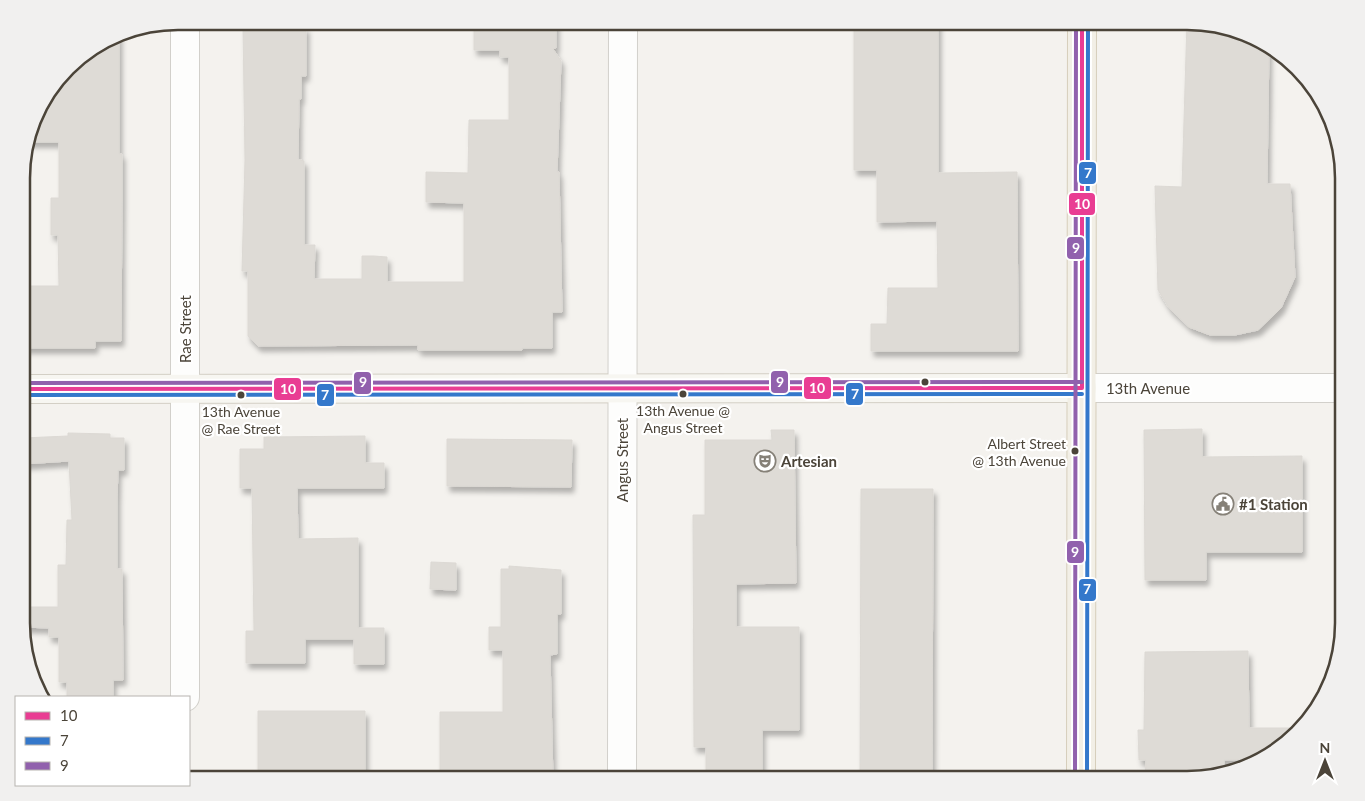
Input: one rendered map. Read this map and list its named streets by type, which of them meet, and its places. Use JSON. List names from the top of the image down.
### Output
{
  "streets": {
    "street": ["Rae Street", "13th Avenue", "Angus Street"]
  },
  "crossings": [
    ["Rae Street", "13th Avenue"],
    ["13th Avenue", "Angus Street"]
  ],
  "places": {
    "other": ["13th Avenue @ Angus Street", "13th Avenue @ Rae Street", "Albert Street @ 13th Avenue"],
    "theatre": ["Artesian"],
    "public building": ["#1 Station"]
  },
  "lines": ["transit line 10", "transit line 7", "transit line 9"],
  "legend": ["10", "7", "9"],
  "north": "top"
}
